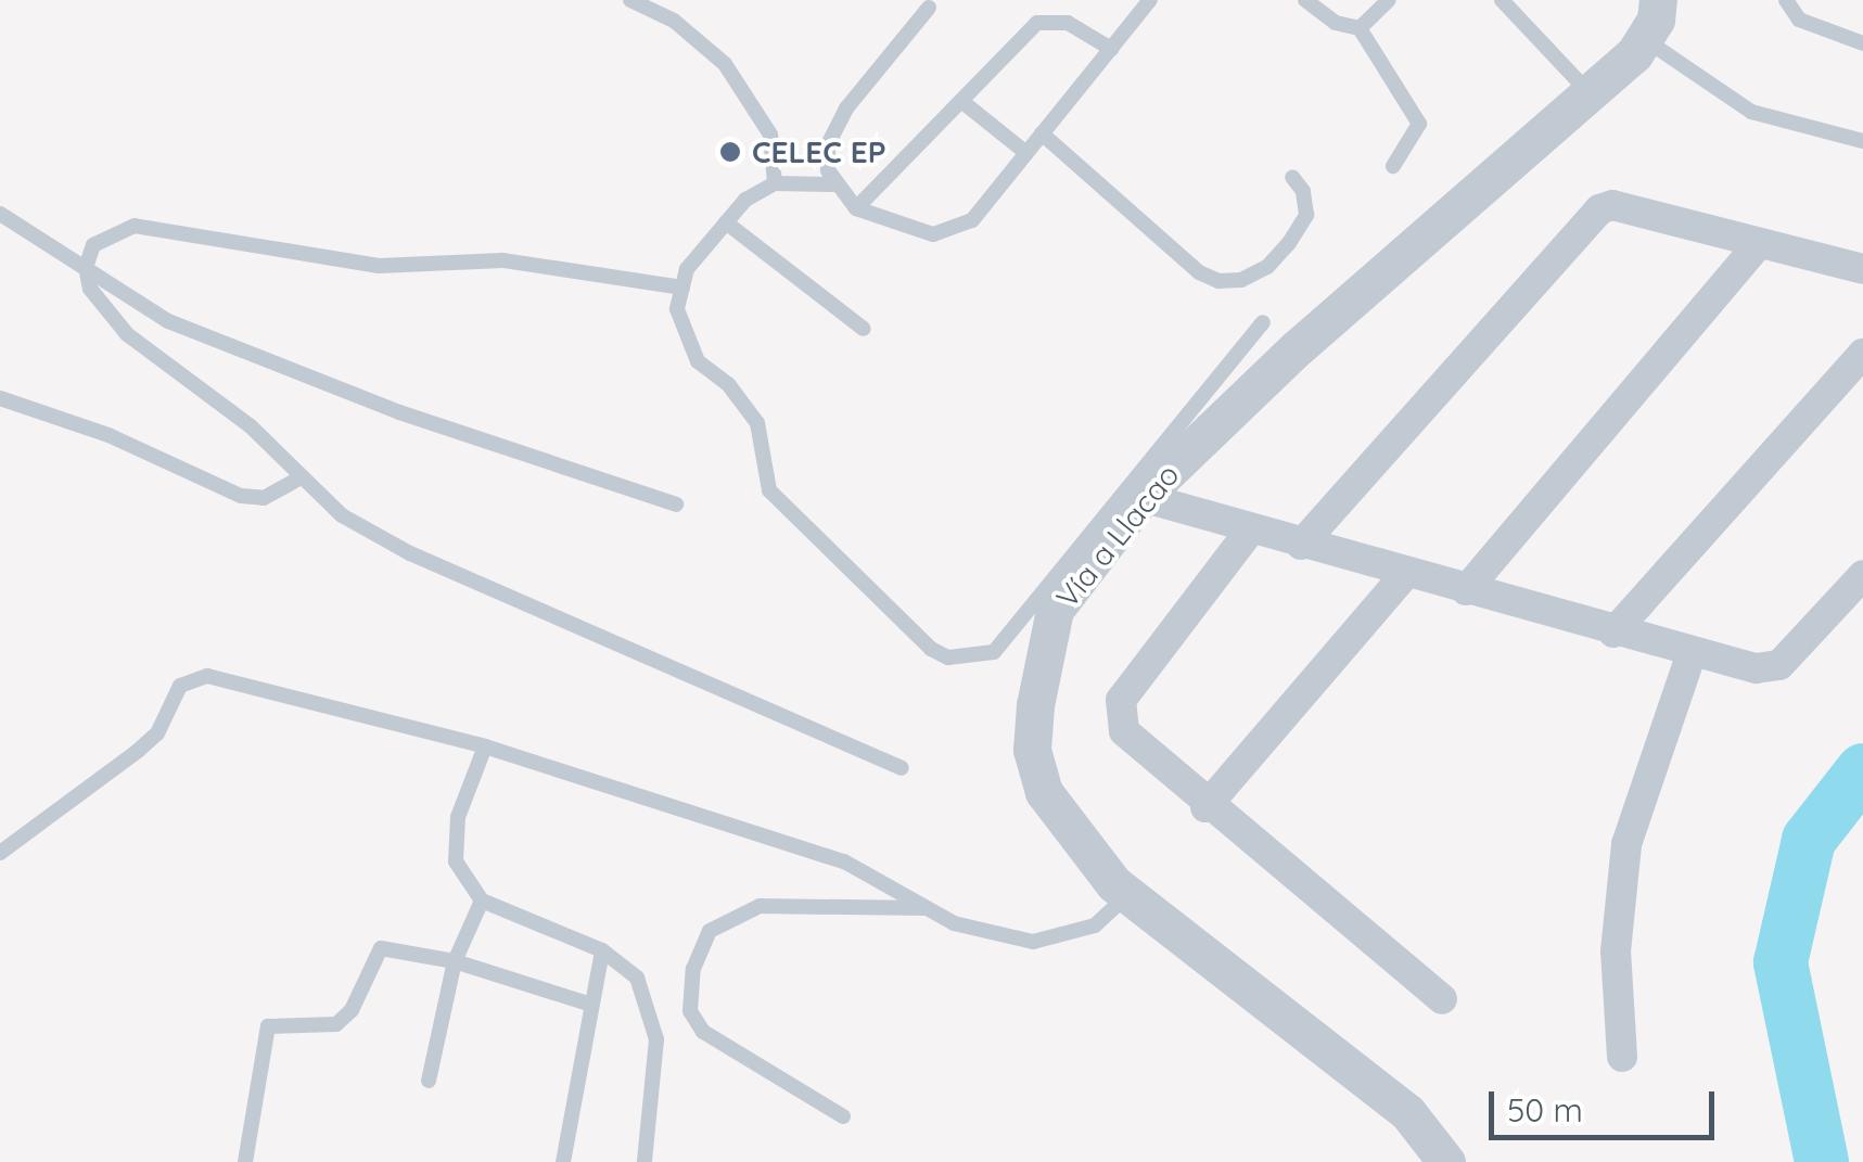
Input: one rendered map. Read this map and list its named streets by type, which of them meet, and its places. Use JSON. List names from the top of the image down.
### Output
{
  "streets": {
    "street": ["Vía a Llacao"]
  },
  "places": ["CELEC EP"],
  "scale_bar": "50 m"
}
